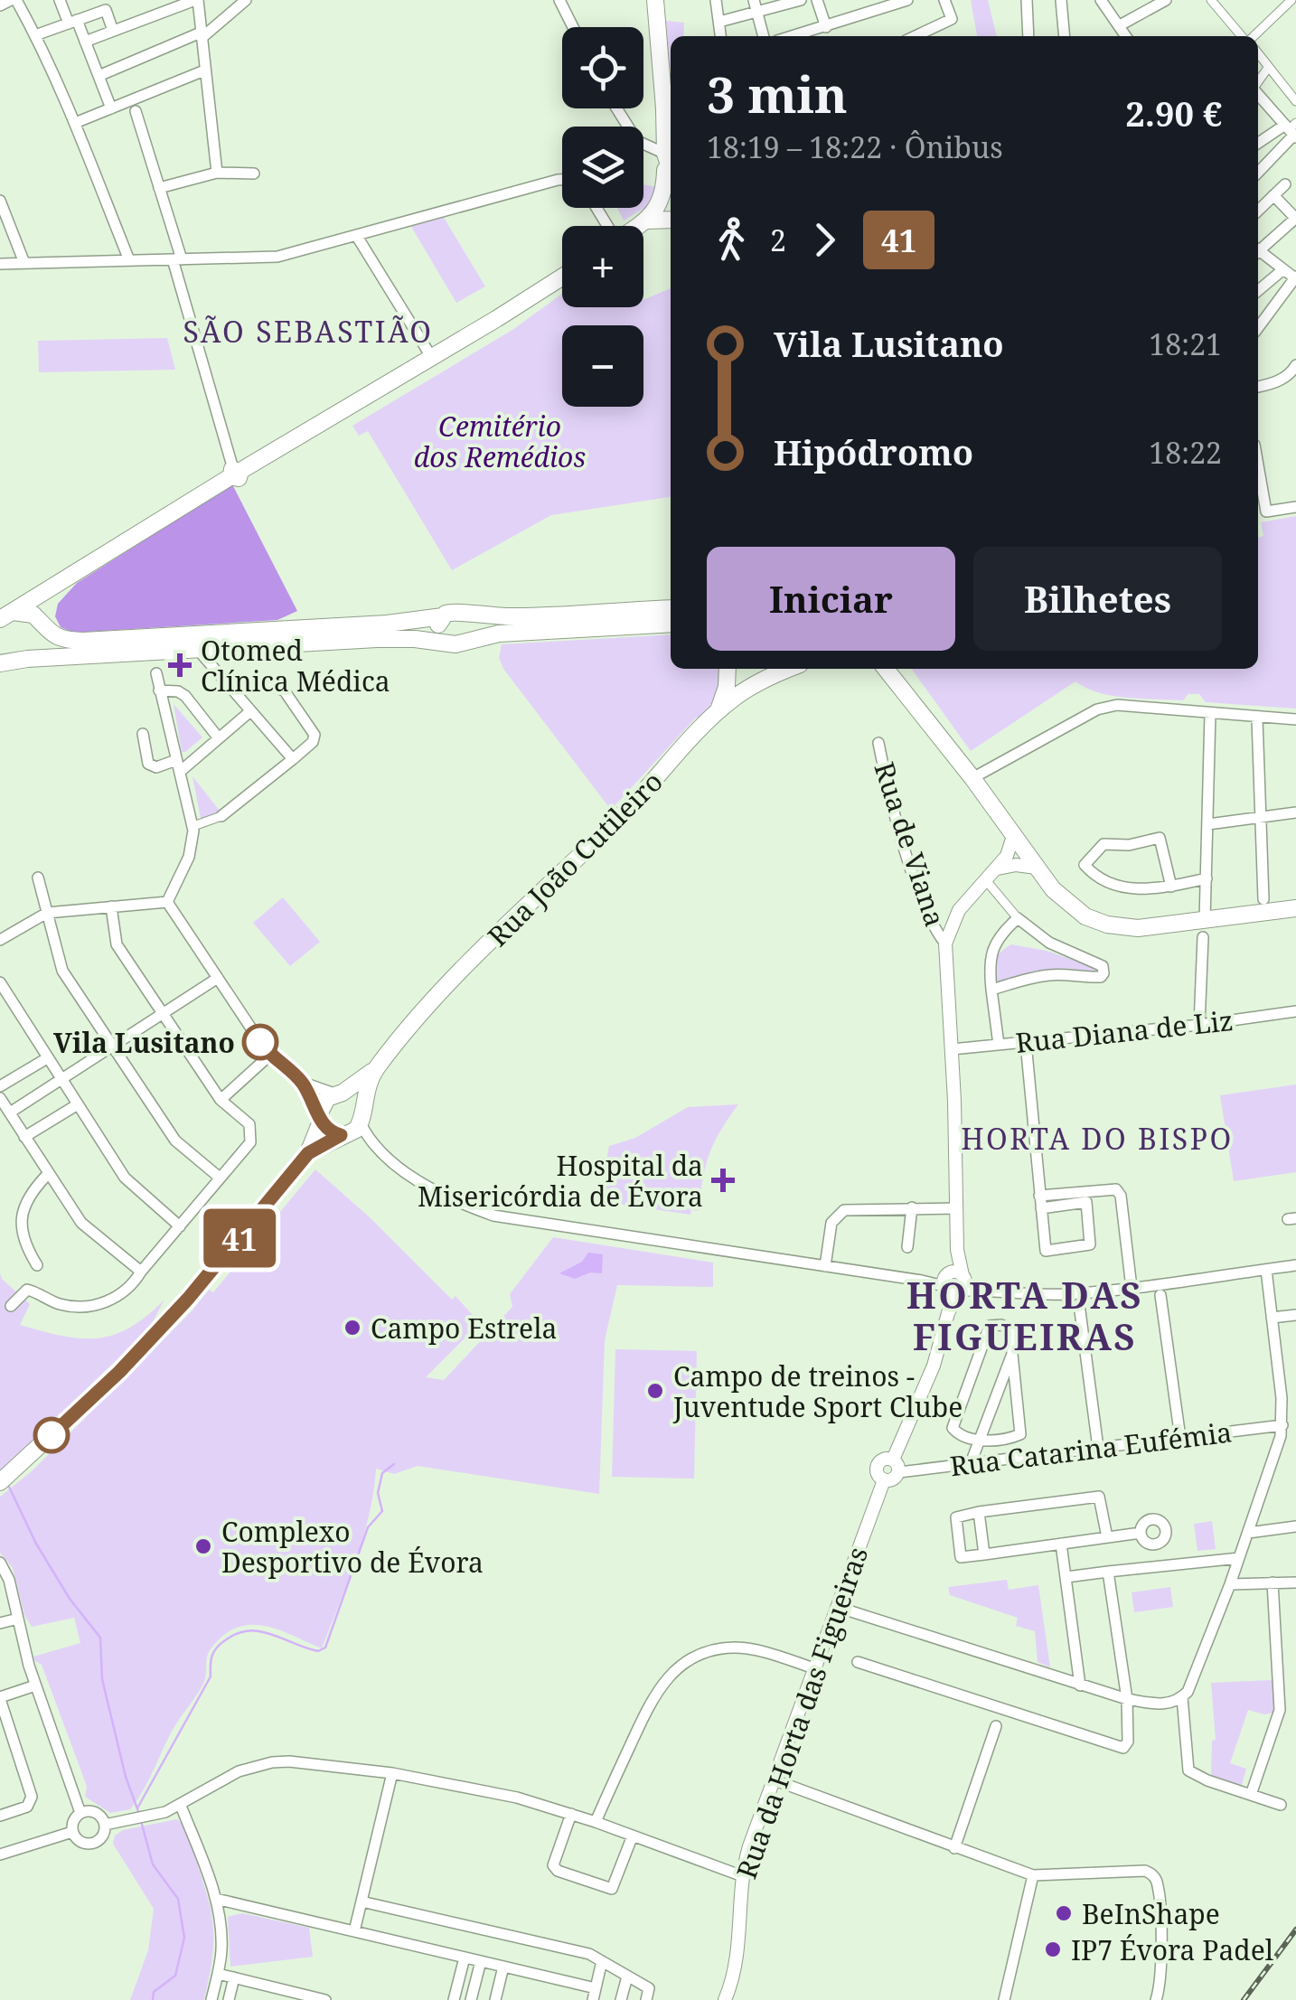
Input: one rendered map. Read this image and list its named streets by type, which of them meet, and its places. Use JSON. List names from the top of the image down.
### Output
{
  "streets": {
    "main road": ["Rua João Cutileiro"],
    "street": [
      "Rua de Viana",
      "Rua Diana de Liz",
      "Rua Catarina Eufémia",
      "Rua da Horta das Figueiras"
    ]
  },
  "crossings": [
    ["Rua de Viana", "Rua da Horta das Figueiras"],
    ["Rua Diana de Liz", "Rua da Horta das Figueiras"],
    ["Rua Catarina Eufémia", "Rua da Horta das Figueiras"]
  ],
  "districts": ["SÃO SEBASTIÃO", "HORTA DO BISPO", "HORTA DAS FIGUEIRAS"],
  "parks": ["Cemitério dos Remédios"],
  "places": {
    "health": ["Otomed Clínica Médica", "Hospital da Misericórdia de Évora"],
    "other": [
      "Vila Lusitano",
      "Campo Estrela",
      "Campo de treinos - Juventude Sport Clube",
      "Complexo Desportivo de Évora",
      "BeInShape",
      "IP7 Évora Padel"
    ]
  },
  "lines": ["bus line 41"],
  "page": {
    "on_map": "41",
    "map_buttons": ["+", "−"],
    "heading": ["3 min", "18:19 – 18:22 · Ônibus", "2.90 €"],
    "legs": ["2", "41"],
    "list": [
      {
        "name": "Vila Lusitano",
        "value": "18:21"
      },
      {
        "name": "Hipódromo",
        "value": "18:22"
      }
    ],
    "buttons": ["Iniciar", "Bilhetes"]
  }
}
